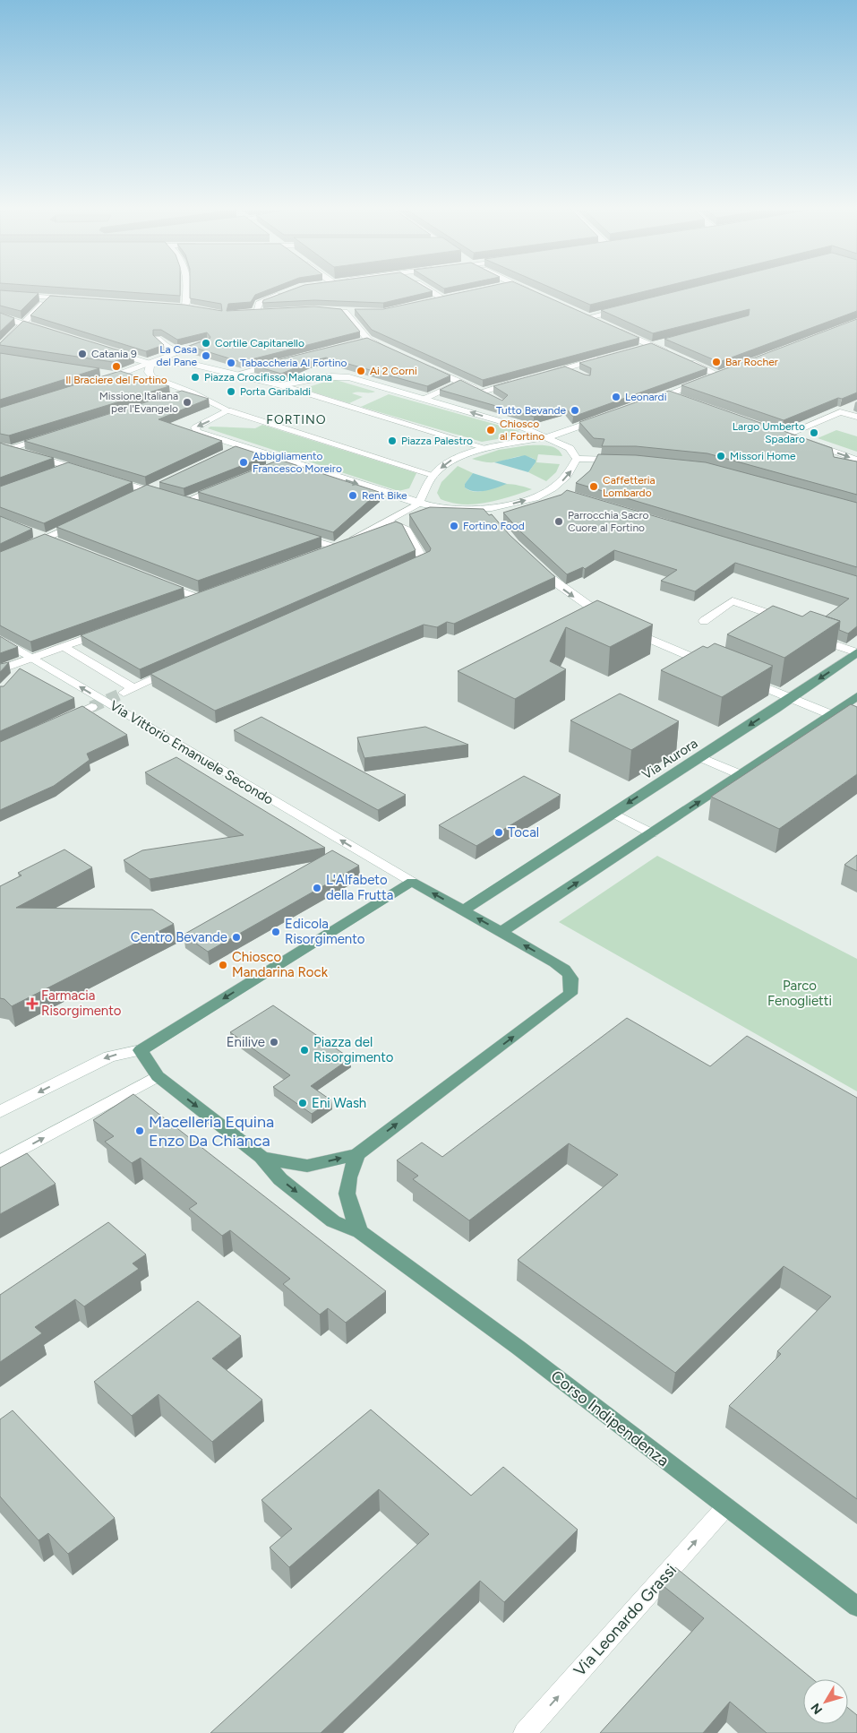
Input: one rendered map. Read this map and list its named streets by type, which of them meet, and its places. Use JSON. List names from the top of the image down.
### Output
{
  "streets": {
    "main road": ["Via Aurora", "Corso Indipendenza"],
    "street": ["Via Vittorio Emanuele Secondo", "Via Leonardo Grassi"]
  },
  "crossings": [
    ["Corso Indipendenza", "Via Leonardo Grassi"]
  ],
  "one_way": ["Via Vittorio Emanuele Secondo", "Via Leonardo Grassi"],
  "districts": ["FORTINO"],
  "parks": ["Parco Fenoglietti"],
  "places": {
    "other": [
      "Cortile Capitanello",
      "Catania 9",
      "La Casa del Pane",
      "Bar Rocher",
      "Tabaccheria Al Fortino",
      "Il Braciere del Fortino",
      "Ai 2 Corni",
      "Piazza Crocifisso Maiorana",
      "Porta Garibaldi",
      "Leonardi",
      "Missione Italiana per l'Evangelo",
      "Tutto Bevande",
      "Chiosco al Fortino",
      "Largo Umberto Spadaro",
      "Piazza Palestro",
      "Missori Home",
      "Abbigliamento Francesco Moreiro",
      "Caffetteria Lombardo",
      "Rent Bike",
      "Parrocchia Sacro Cuore al Fortino",
      "Fortino Food",
      "Tocal",
      "L'Alfabeto della Frutta",
      "Edicola Risorgimento",
      "Centro Bevande",
      "Chiosco Mandarina Rock",
      "Enilive",
      "Piazza del Risorgimento",
      "Eni Wash",
      "Macelleria Equina Enzo Da Chianca"
    ],
    "health": ["Farmacia Risorgimento"]
  },
  "north": "bottom left"
}
